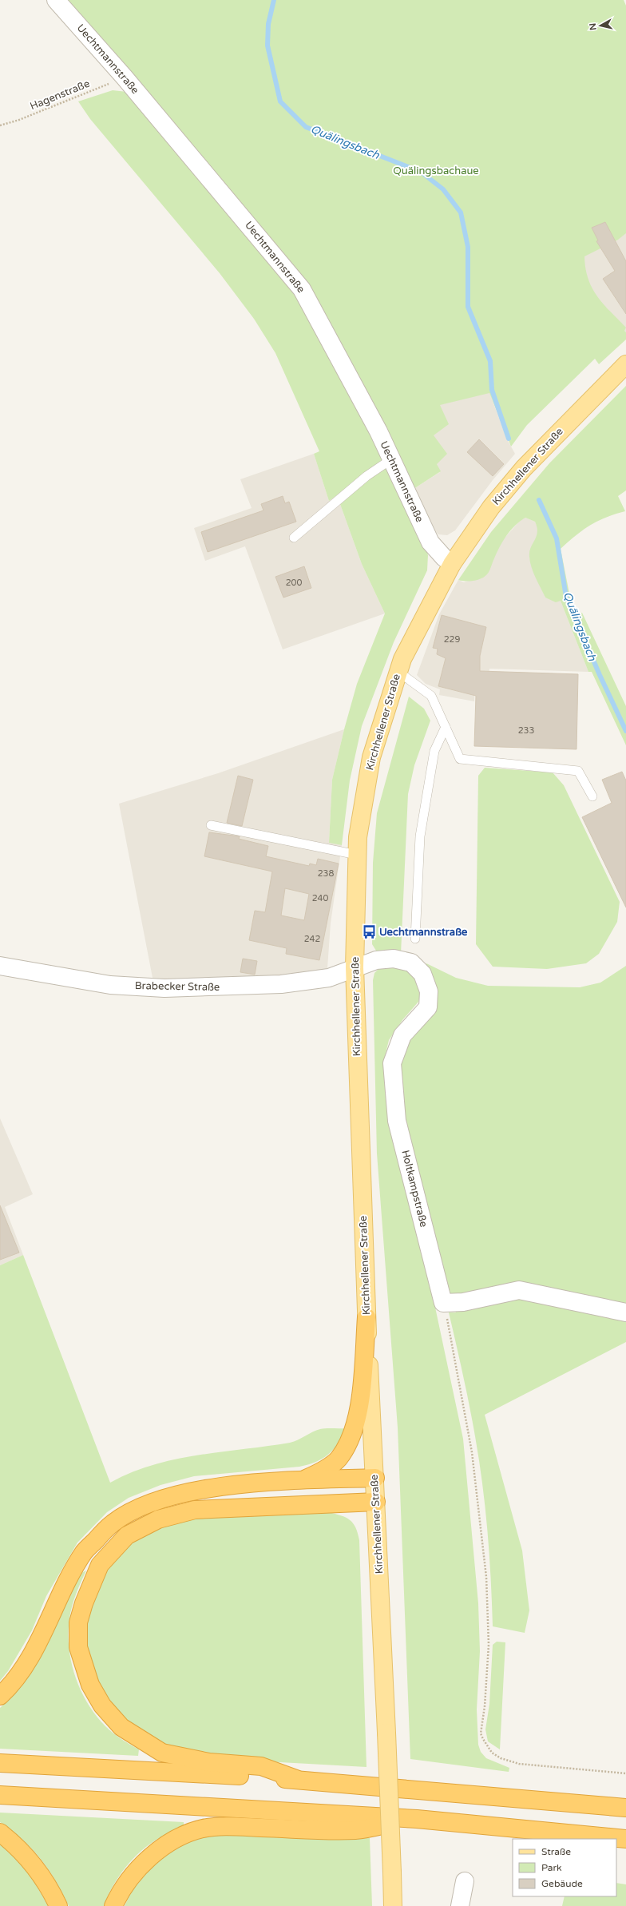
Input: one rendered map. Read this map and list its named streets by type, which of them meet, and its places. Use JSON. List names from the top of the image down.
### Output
{
  "streets": {
    "main road": ["Kirchhellener Straße"],
    "street": ["Uechtmannstraße", "Brabecker Straße", "Holtkampstraße"],
    "path": ["Hagenstraße"]
  },
  "crossings": [
    ["Uechtmannstraße", "Hagenstraße"],
    ["Uechtmannstraße", "Kirchhellener Straße"],
    ["Kirchhellener Straße", "Brabecker Straße"],
    ["Kirchhellener Straße", "Holtkampstraße"],
    ["Brabecker Straße", "Holtkampstraße"]
  ],
  "water": ["Quälingsbach"],
  "parks": ["Quälingsbachaue"],
  "places": {
    "bus stop": ["Uechtmannstraße"]
  },
  "house_numbers": [
    "200",
    "229",
    "233",
    "238",
    "240",
    "242"
  ],
  "legend": ["Straße", "Park", "Gebäude"],
  "north": "left"
}
